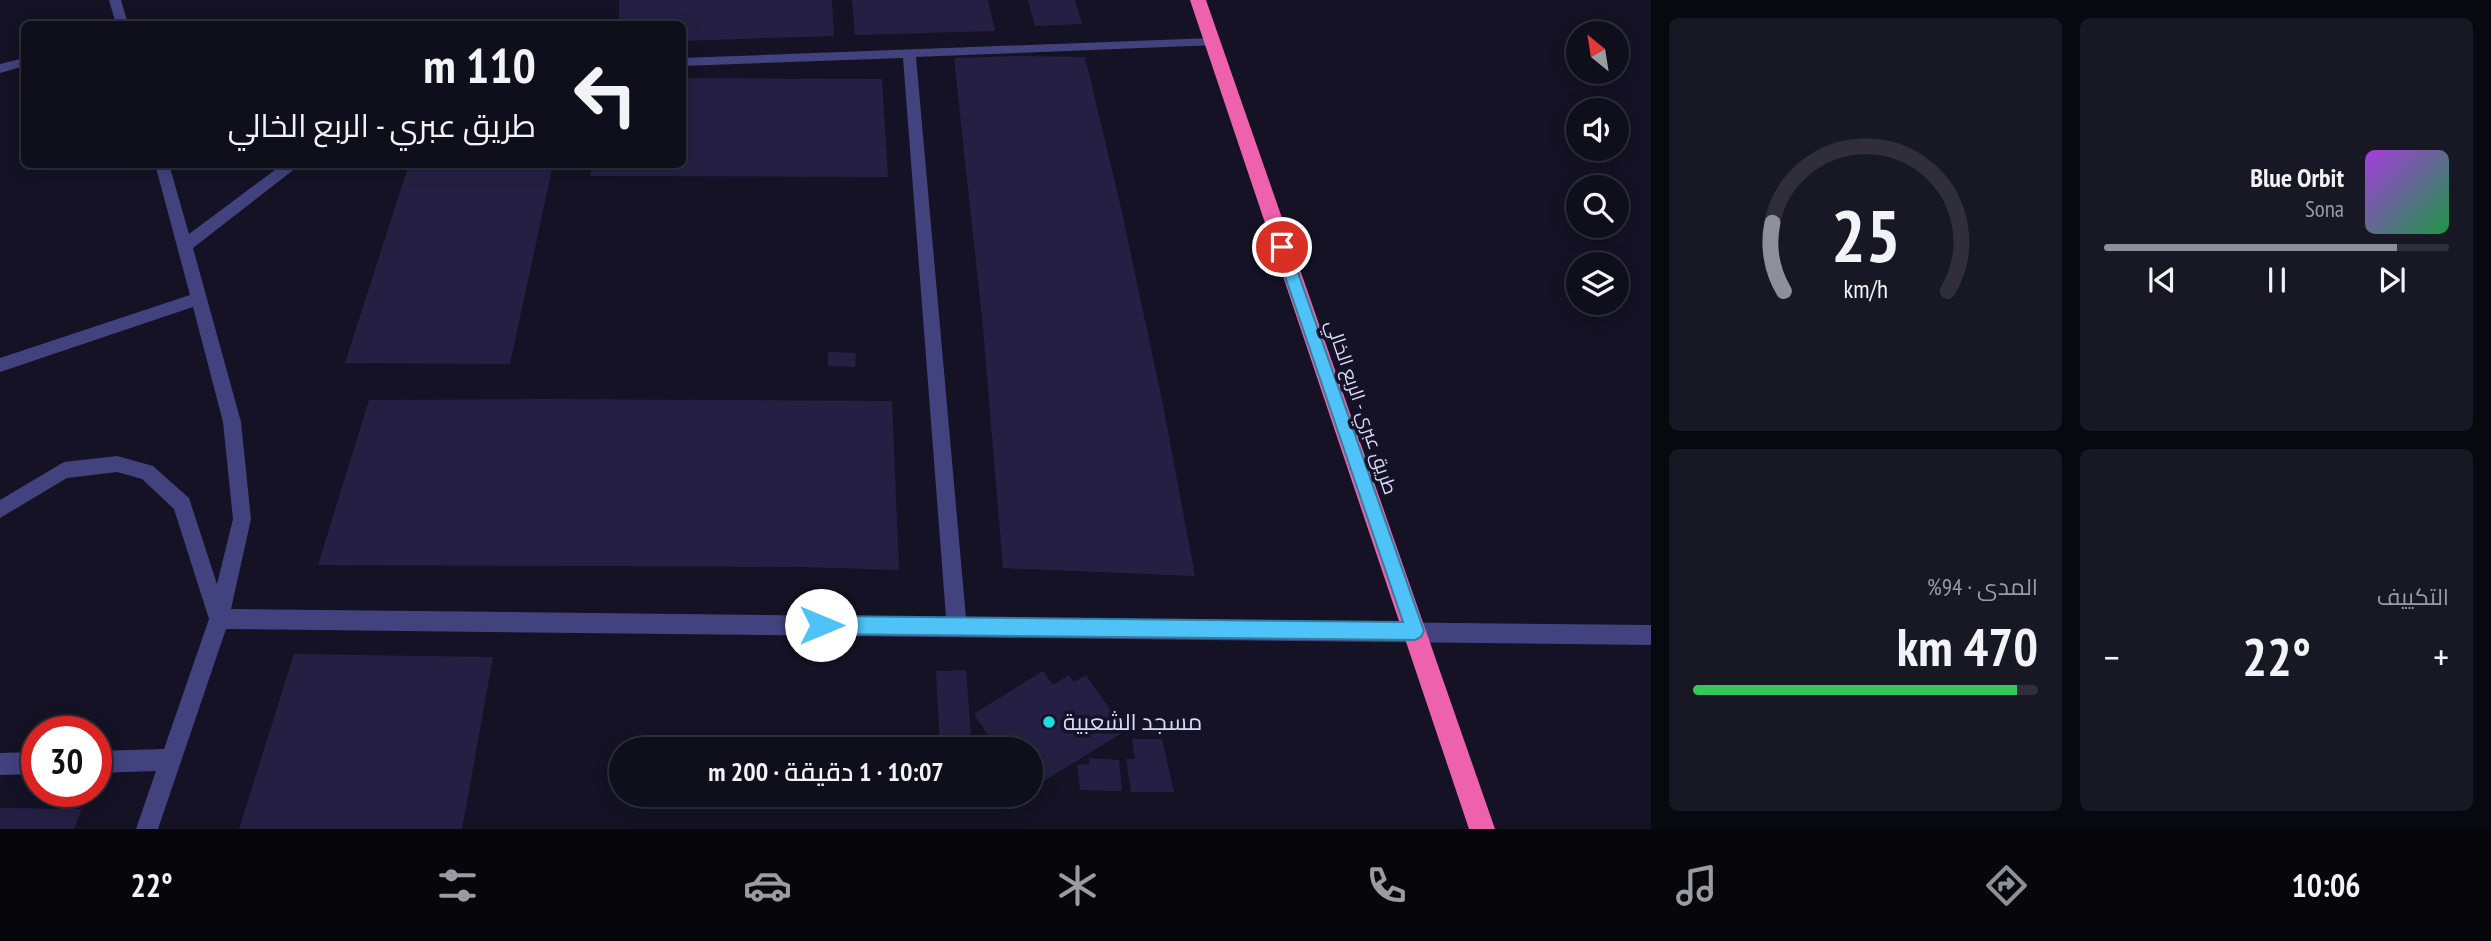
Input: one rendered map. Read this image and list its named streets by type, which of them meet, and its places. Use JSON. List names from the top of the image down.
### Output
{
  "streets": {
    "highway": ["طريق عبري - الربع الخالي"]
  },
  "places": ["مسجد الشعبية"],
  "north": "top left",
  "page": {
    "turn": ["110 m", "طريق عبري - الربع الخالي"],
    "song": ["Blue Orbit", "Sona"],
    "tile": [
      "التكييف",
      ["المدى · 94%", "470 km"]
    ],
    "heat": ["−", "22°", "+"],
    "limit": "30",
    "trip": "10:07 · 1 دقيقة · 200 m",
    "tabs": ["10:06", "22°"],
    "gauge": ["25", "km/h"]
  }
}
